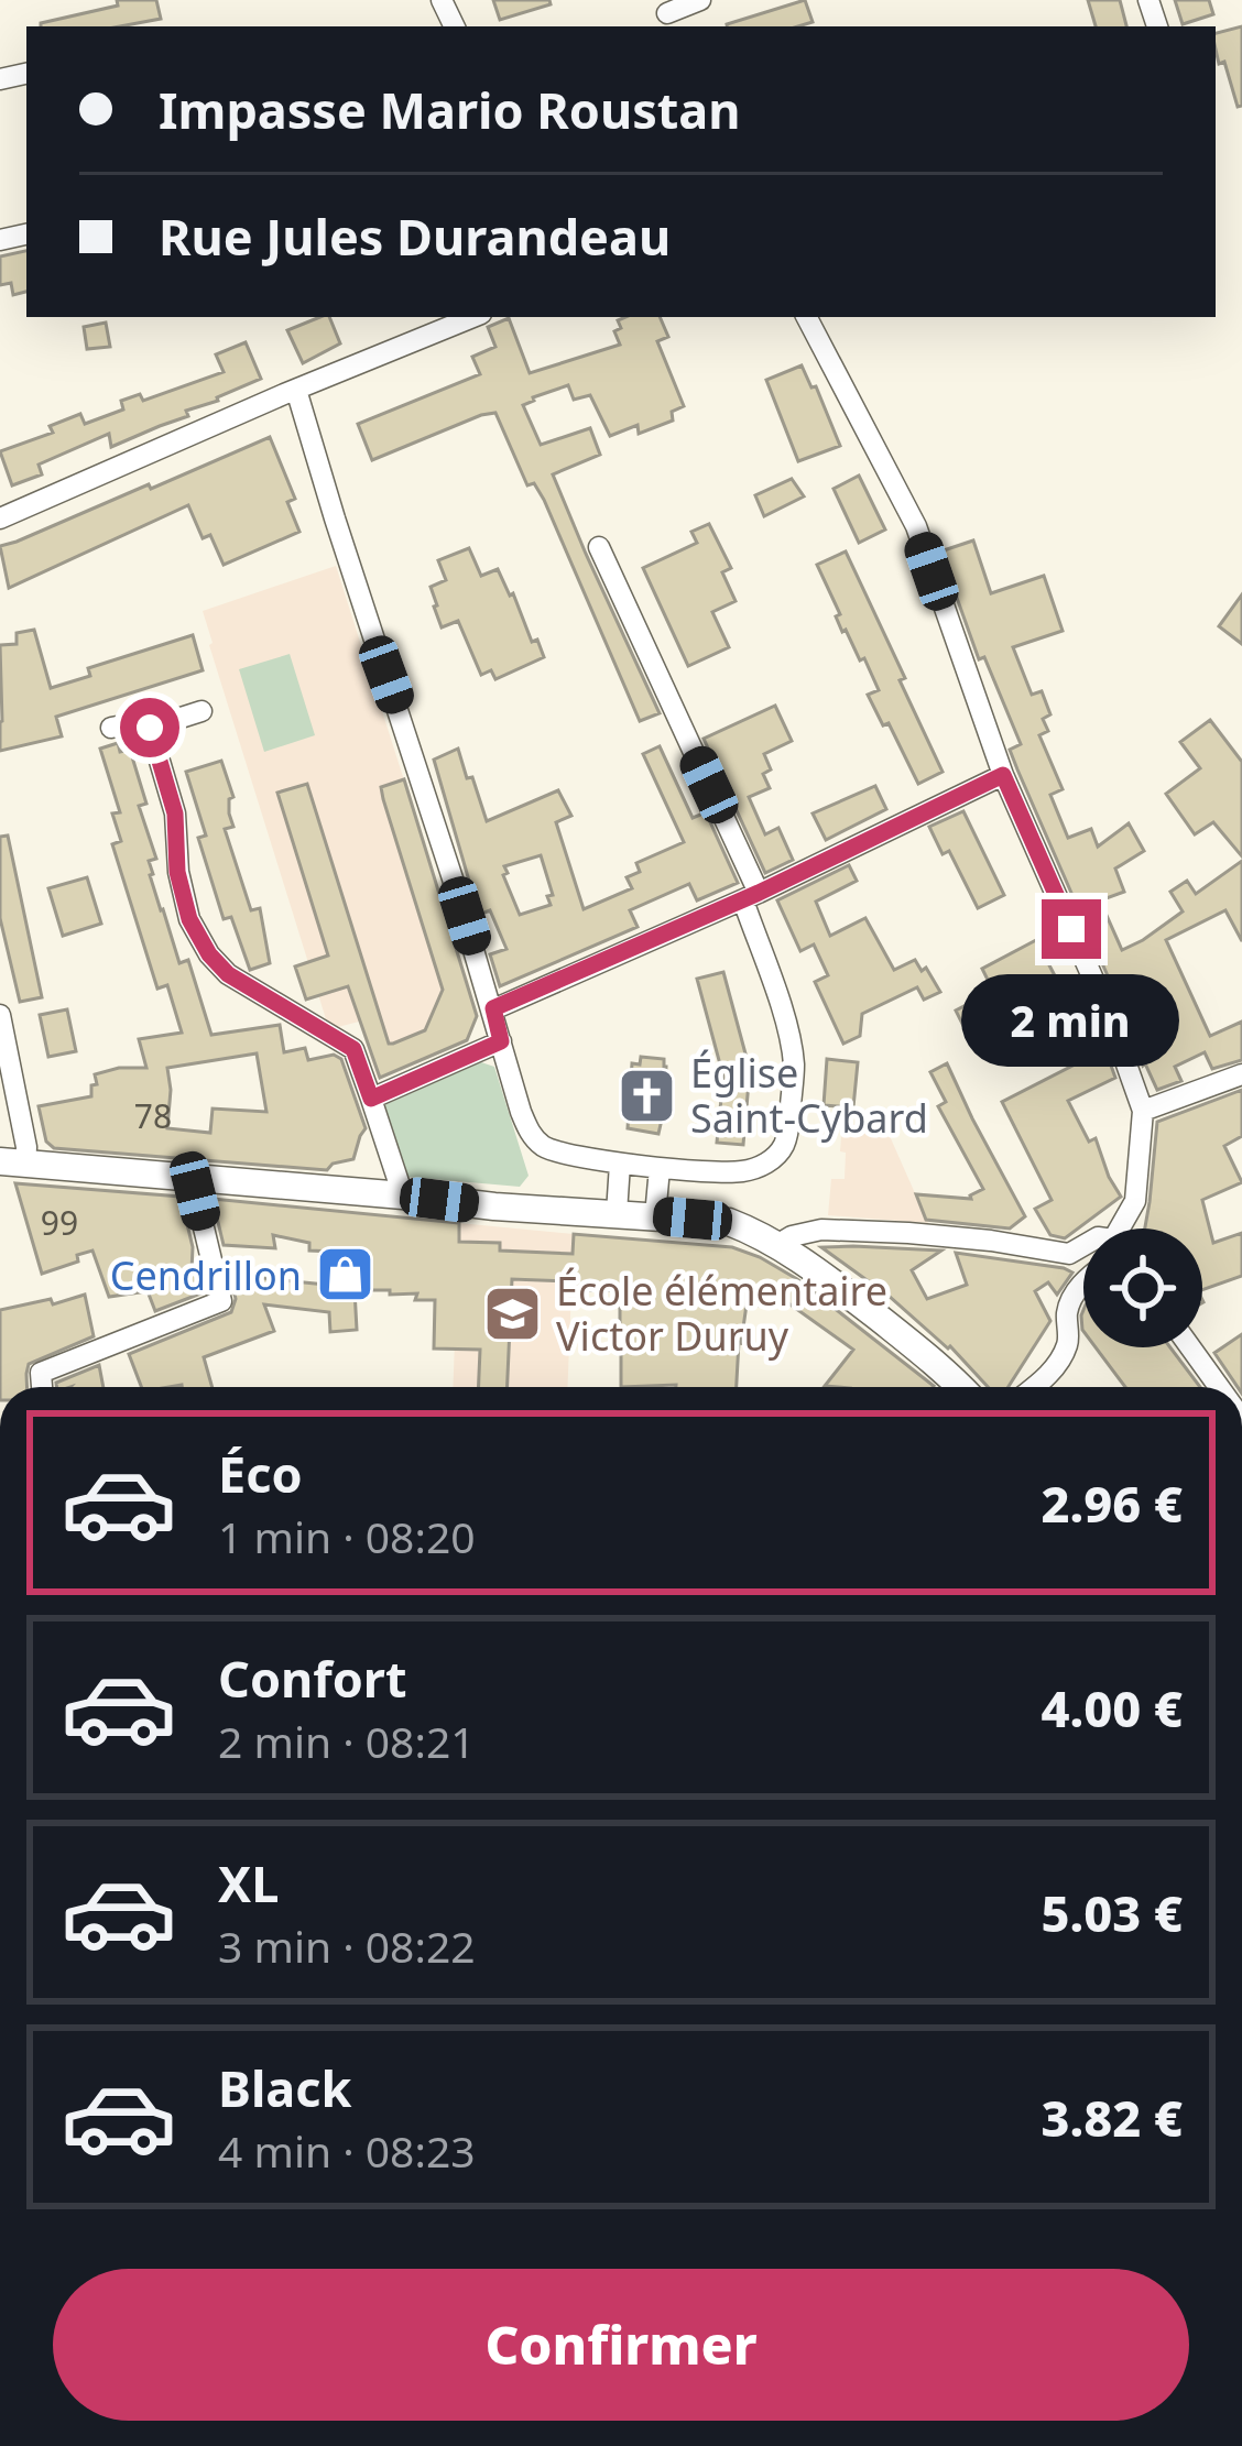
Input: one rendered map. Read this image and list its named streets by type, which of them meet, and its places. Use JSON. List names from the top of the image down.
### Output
{
  "places": {
    "church": ["Église Saint-Cybard"],
    "shop": ["Cendrillon"],
    "school or university": ["École élémentaire Victor Duruy"]
  },
  "house_numbers": ["78", "99"],
  "page": {
    "banner": ["Impasse Mario Roustan", "Rue Jules Durandeau"],
    "bubble": "2 min",
    "list": [
      {
        "name": "Éco",
        "note": "1 min · 08:20",
        "value": "2.96 €"
      },
      {
        "name": "Confort",
        "note": "2 min · 08:21",
        "value": "4.00 €"
      },
      {
        "name": "XL",
        "note": "3 min · 08:22",
        "value": "5.03 €"
      },
      {
        "name": "Black",
        "note": "4 min · 08:23",
        "value": "3.82 €"
      }
    ],
    "buttons": "Confirmer"
  }
}
